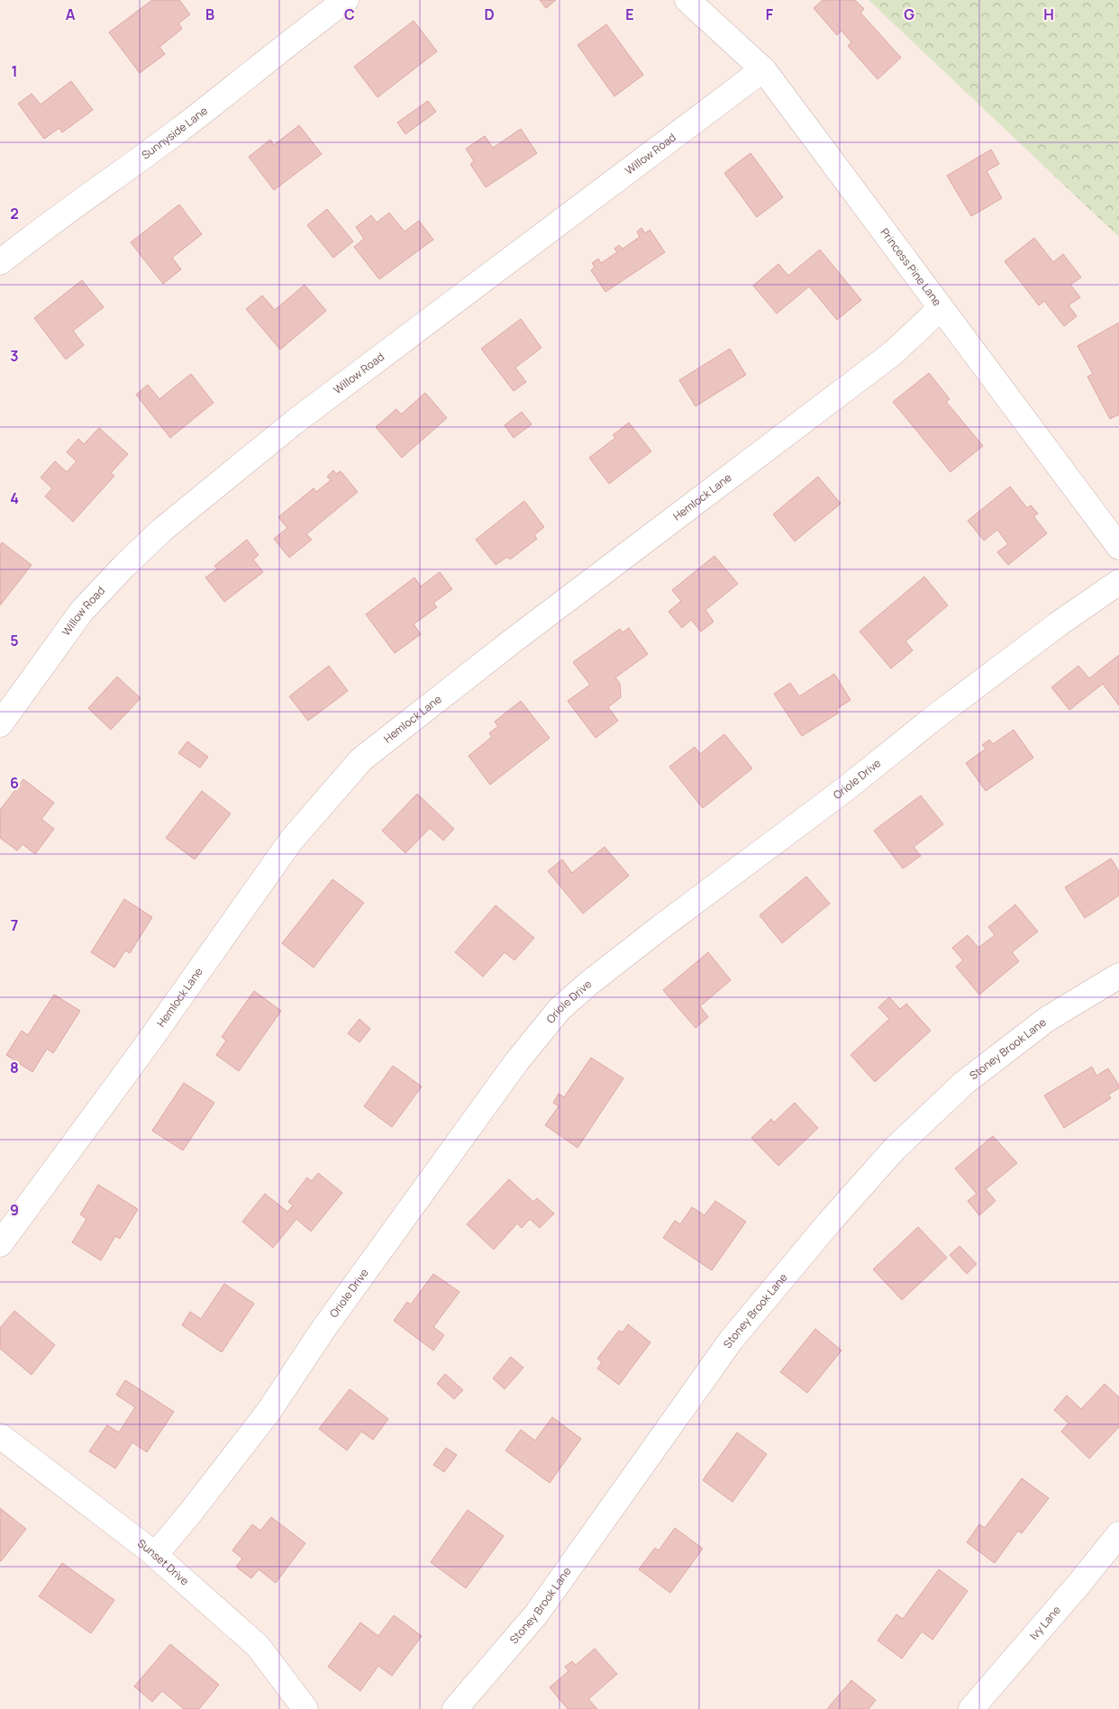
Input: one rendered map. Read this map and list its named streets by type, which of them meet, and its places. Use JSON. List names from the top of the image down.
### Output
{
  "streets": {
    "street": [
      "Sunnyside Lane",
      "Willow Road",
      "Princess Pine Lane",
      "Hemlock Lane",
      "Oriole Drive",
      "Stoney Brook Lane",
      "Sunset Drive",
      "Ivy Lane"
    ]
  },
  "crossings": [
    ["Willow Road", "Princess Pine Lane"],
    ["Princess Pine Lane", "Hemlock Lane"],
    ["Oriole Drive", "Sunset Drive"]
  ],
  "grid": {
    "columns": [
      "A",
      "B",
      "C",
      "D",
      "E",
      "F",
      "G",
      "H"
    ],
    "rows": [
      "1",
      "2",
      "3",
      "4",
      "5",
      "6",
      "7",
      "8",
      "9"
    ]
  }
}
